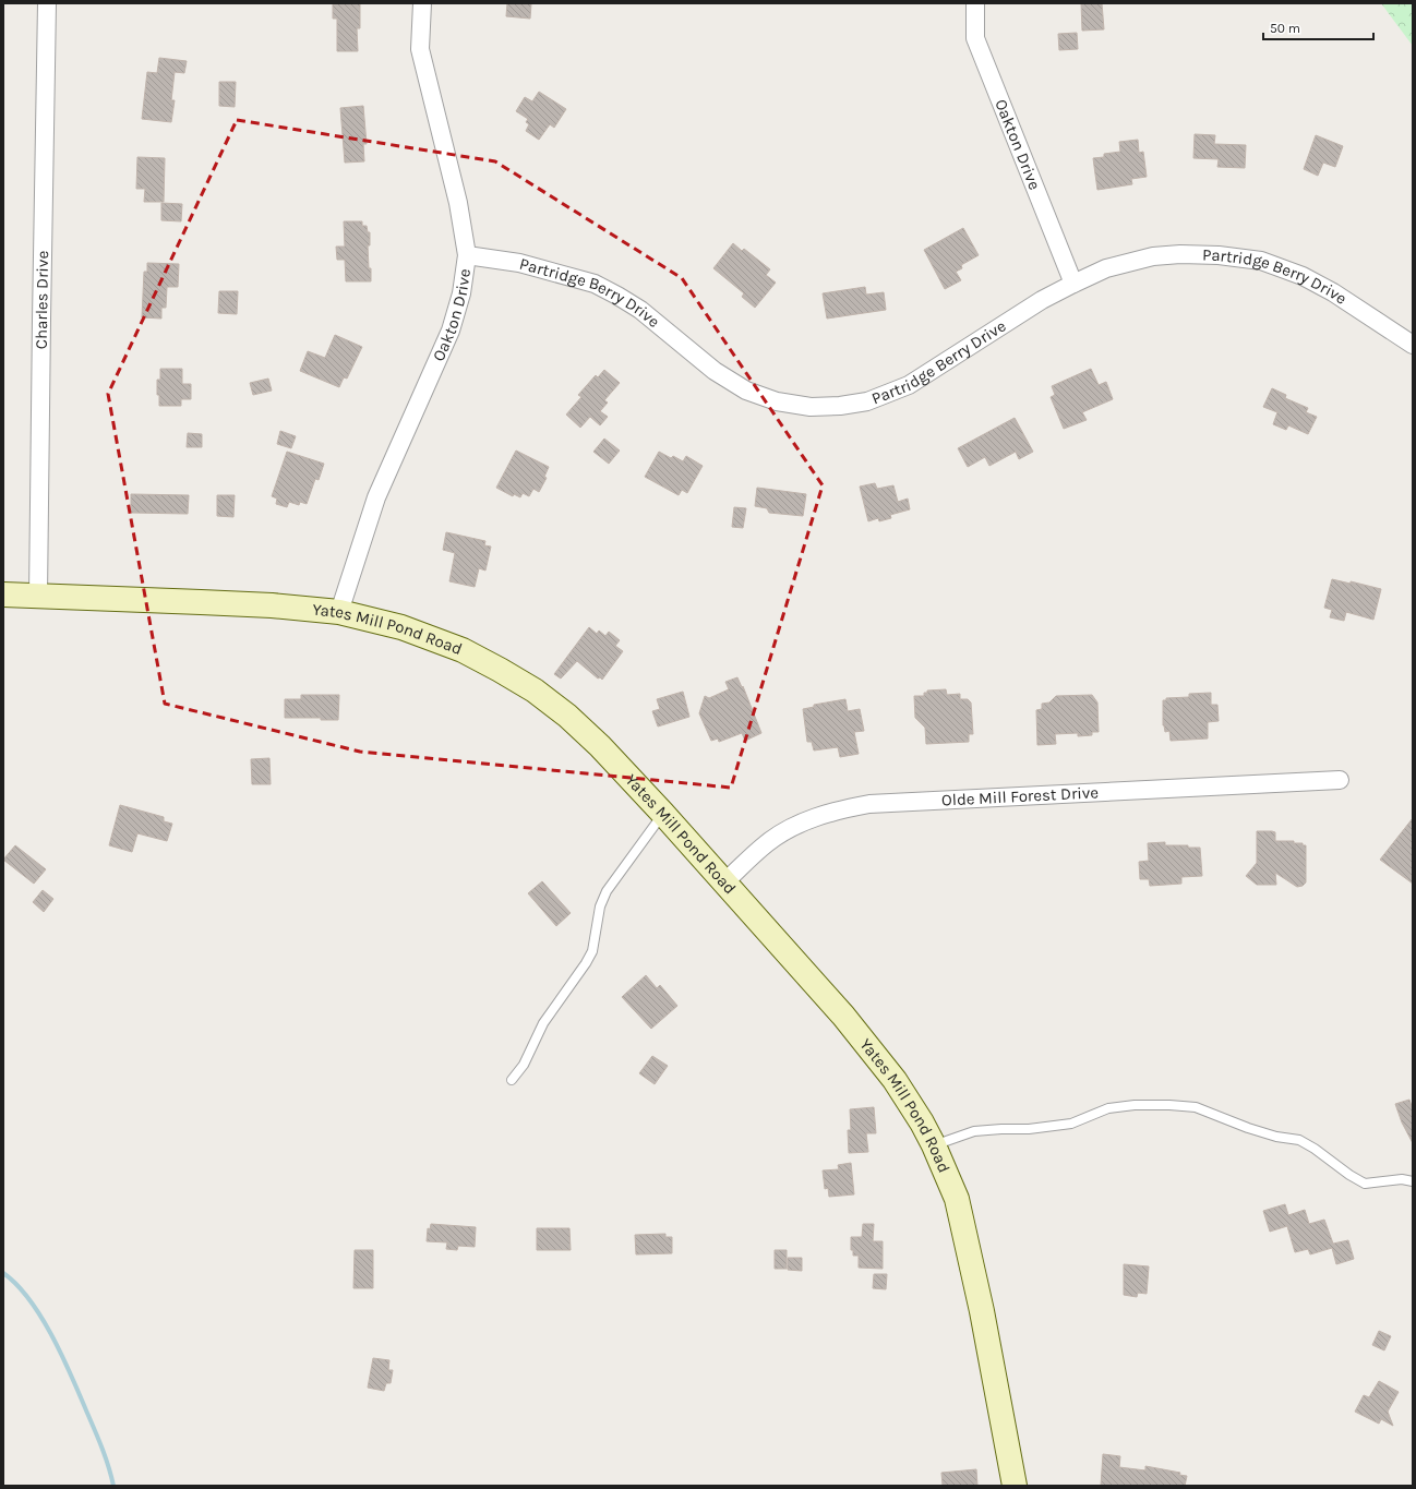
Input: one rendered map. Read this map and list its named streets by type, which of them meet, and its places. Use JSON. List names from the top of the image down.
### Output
{
  "streets": {
    "street": [
      "Oakton Drive",
      "Partridge Berry Drive",
      "Charles Drive",
      "Yates Mill Pond Road",
      "Olde Mill Forest Drive"
    ]
  },
  "crossings": [
    ["Oakton Drive", "Partridge Berry Drive"],
    ["Oakton Drive", "Yates Mill Pond Road"],
    ["Charles Drive", "Yates Mill Pond Road"],
    ["Yates Mill Pond Road", "Olde Mill Forest Drive"]
  ],
  "scale_bar": "50 m"
}
